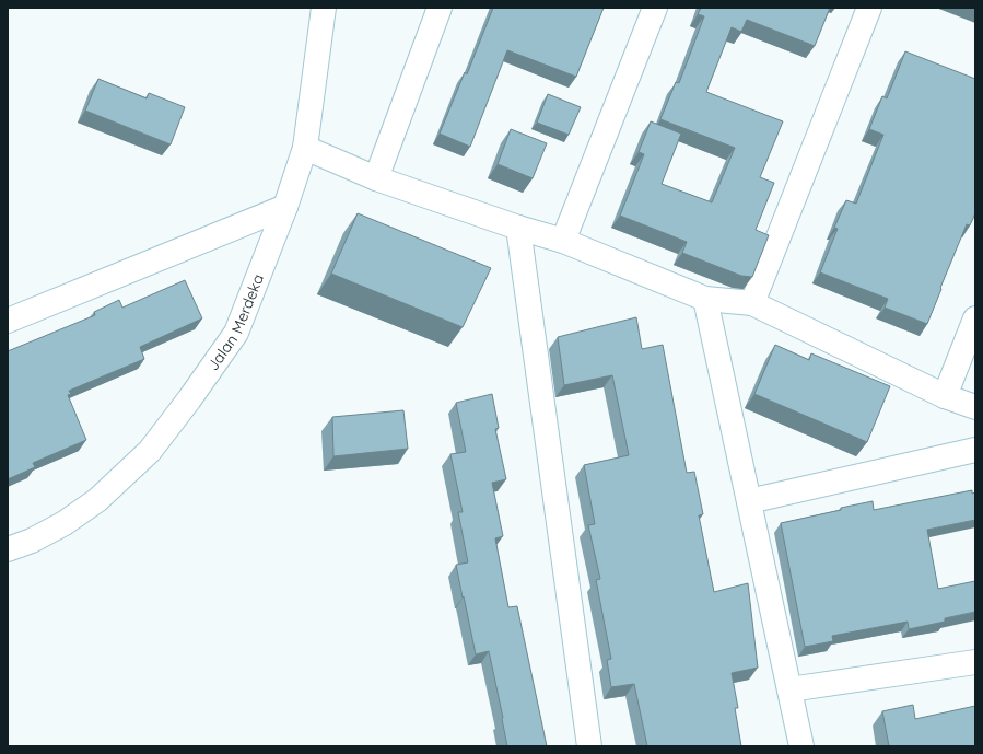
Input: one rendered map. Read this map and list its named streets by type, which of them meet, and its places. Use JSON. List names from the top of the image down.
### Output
{
  "streets": {
    "street": ["Jalan Merdeka"]
  }
}
